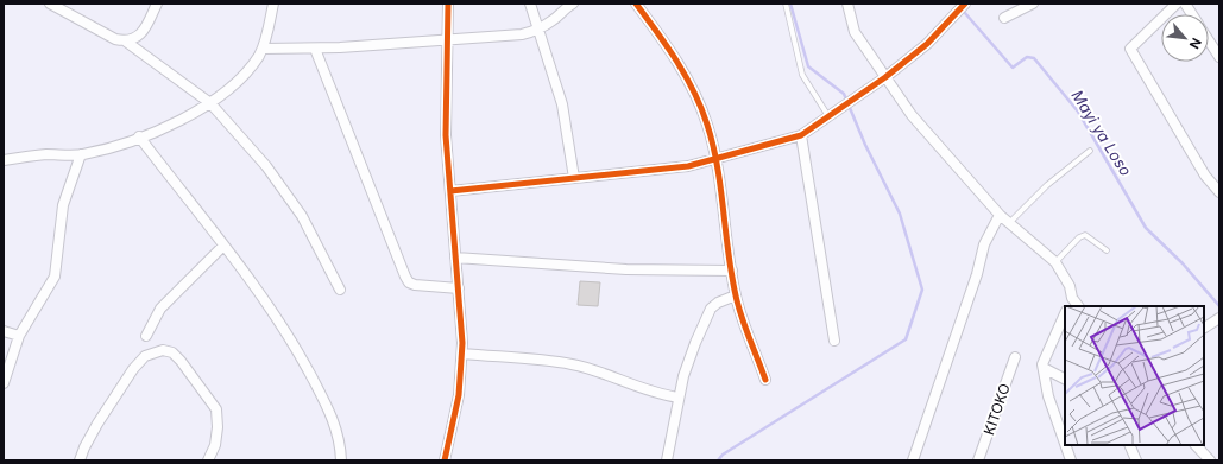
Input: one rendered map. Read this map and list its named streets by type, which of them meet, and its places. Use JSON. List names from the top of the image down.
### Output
{
  "streets": {
    "street": ["KITOKO"]
  },
  "water": ["Mayi ya Loso"],
  "north": "bottom right"
}
